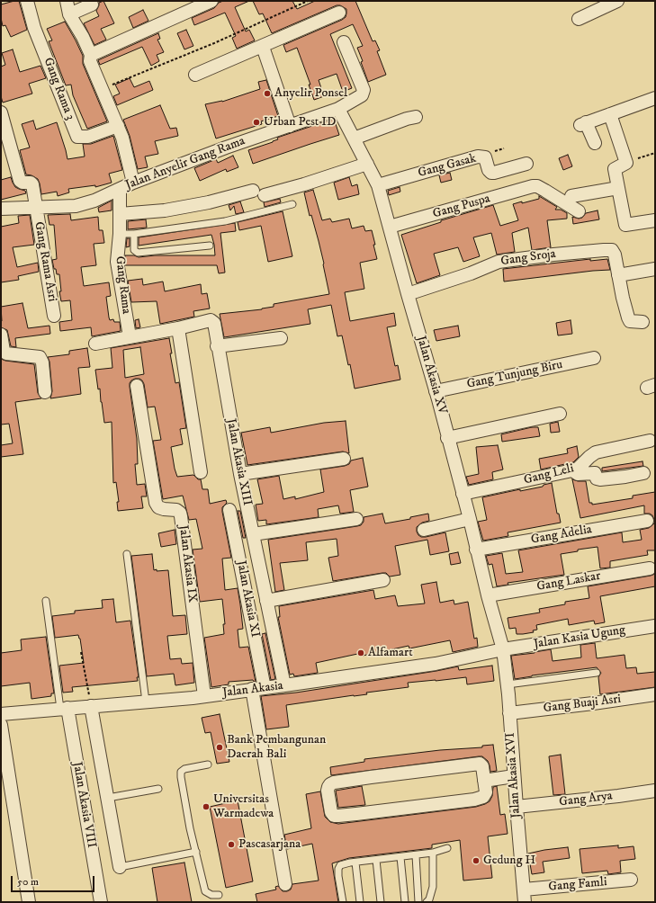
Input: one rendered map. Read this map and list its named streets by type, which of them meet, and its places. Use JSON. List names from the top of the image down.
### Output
{
  "streets": {
    "street": [
      "Gang Rama 3",
      "Jalan Anyelir Gang Rama",
      "Gang Gasak",
      "Gang Puspa",
      "Gang Sroja",
      "Gang Rama Asri",
      "Gang Rama",
      "Jalan Akasia XV",
      "Gang Tunjung Biru",
      "Jalan Akasia XIII",
      "Gang Leli",
      "Gang Adelia",
      "Jalan Akasia IX",
      "Gang Laskar",
      "Jalan Akasia XI",
      "Jalan Kasia Ugung",
      "Jalan Akasia",
      "Gang Buaji Asri",
      "Jalan Akasia XVI",
      "Gang Arya",
      "Jalan Akasia VIII",
      "Gang Famli"
    ]
  },
  "crossings": [
    ["Jalan Anyelir Gang Rama", "Gang Rama Asri"],
    ["Jalan Anyelir Gang Rama", "Gang Rama"],
    ["Jalan Anyelir Gang Rama", "Jalan Akasia XV"],
    ["Gang Gasak", "Jalan Akasia XV"],
    ["Gang Puspa", "Jalan Akasia XV"],
    ["Gang Sroja", "Jalan Akasia XV"],
    ["Gang Rama", "Jalan Akasia XIII"],
    ["Jalan Akasia XV", "Gang Tunjung Biru"],
    ["Jalan Akasia XV", "Gang Leli"],
    ["Jalan Akasia XV", "Gang Adelia"],
    ["Jalan Akasia XV", "Gang Laskar"],
    ["Jalan Akasia XV", "Jalan Kasia Ugung"],
    ["Jalan Akasia XV", "Jalan Akasia"],
    ["Jalan Akasia XV", "Jalan Akasia XVI"],
    ["Jalan Akasia XIII", "Jalan Akasia"],
    ["Jalan Akasia IX", "Jalan Akasia"],
    ["Jalan Akasia XI", "Jalan Akasia"],
    ["Jalan Kasia Ugung", "Jalan Akasia"],
    ["Jalan Kasia Ugung", "Jalan Akasia XVI"],
    ["Jalan Akasia", "Jalan Akasia XVI"],
    ["Jalan Akasia", "Jalan Akasia VIII"],
    ["Gang Buaji Asri", "Jalan Akasia XVI"],
    ["Jalan Akasia XVI", "Gang Arya"],
    ["Jalan Akasia XVI", "Gang Famli"]
  ],
  "places": [
    "Anyelir Ponsel",
    "Urban Pest ID",
    "Alfamart",
    "Bank Pembangunan Daerah Bali",
    "Universitas Warmadewa",
    "Pascasarjana",
    "Gedung H"
  ],
  "scale_bar": "50 m"
}
